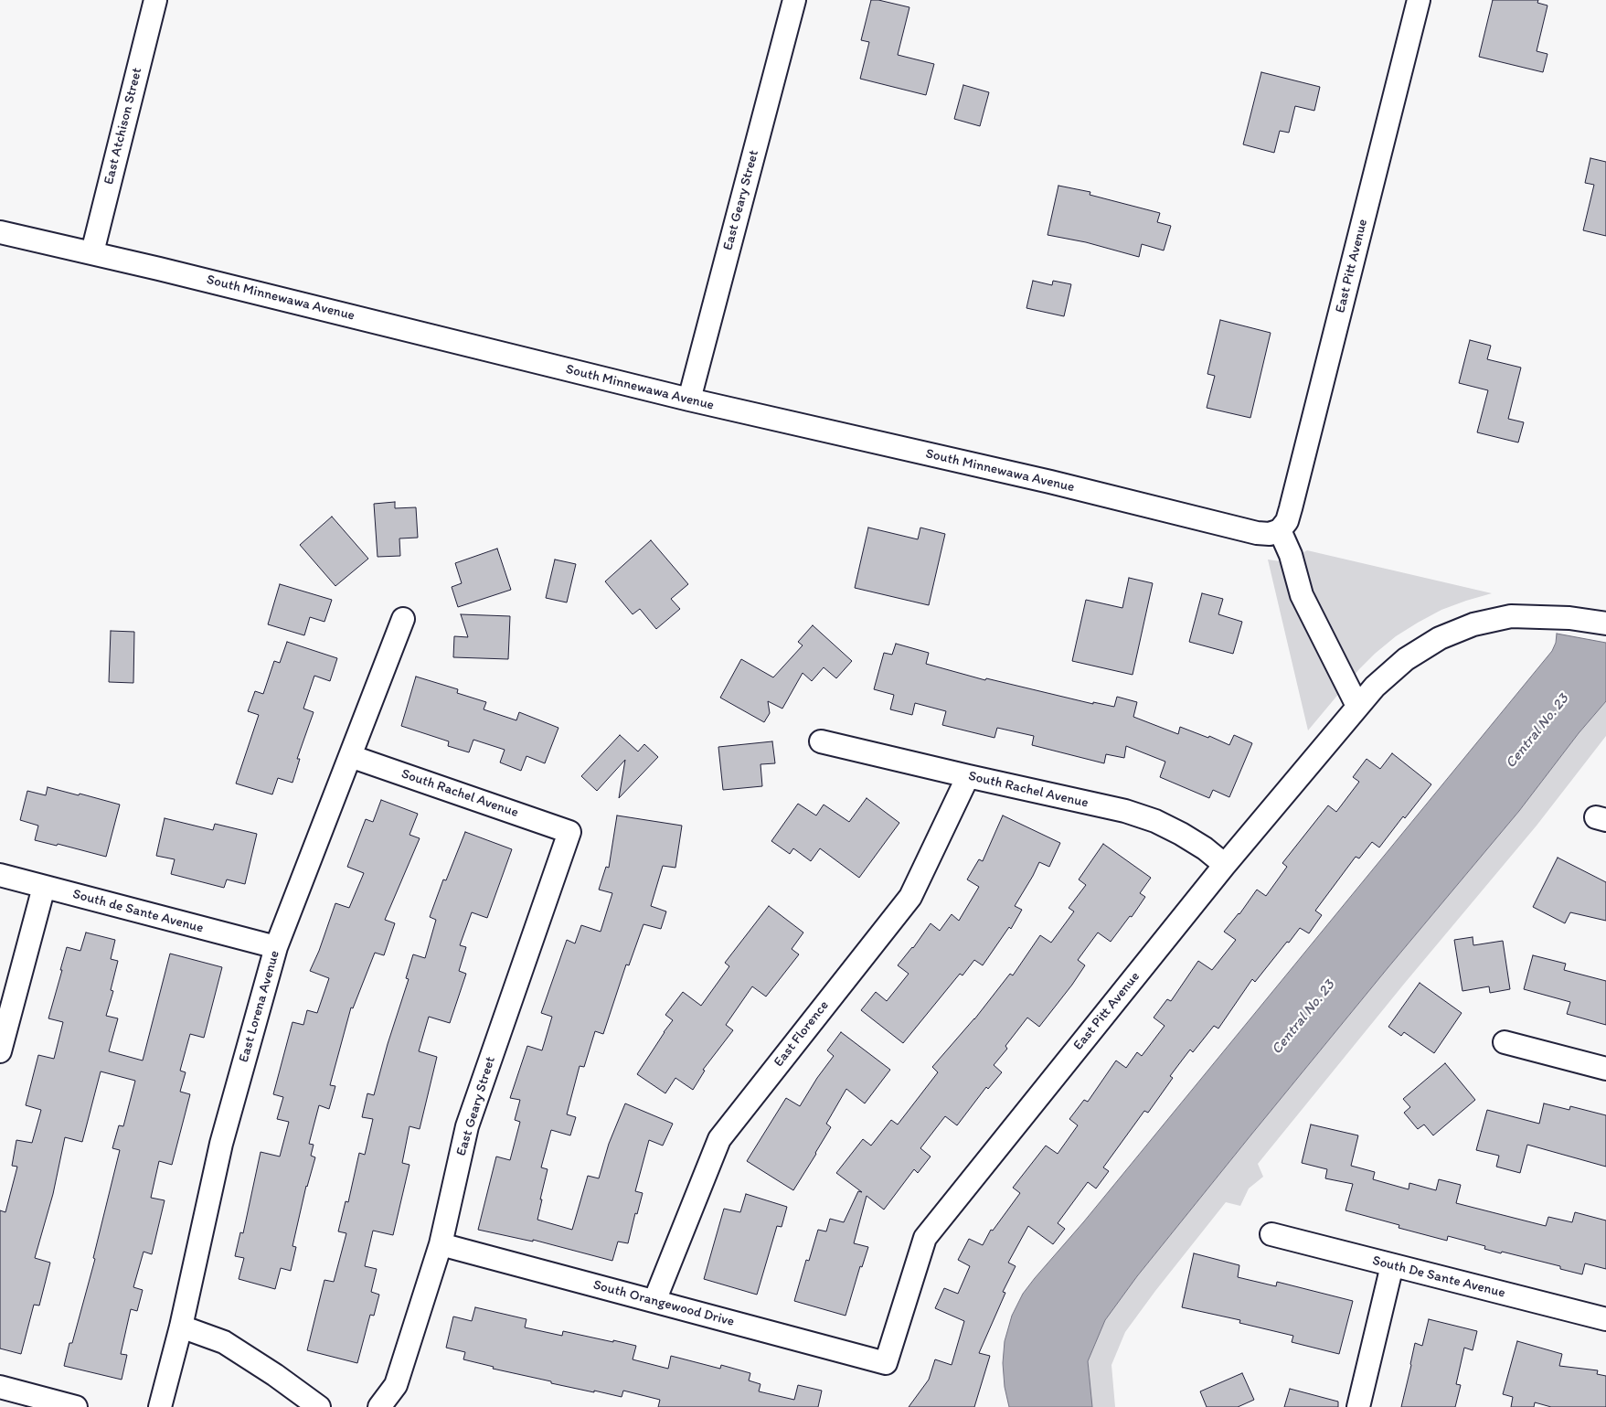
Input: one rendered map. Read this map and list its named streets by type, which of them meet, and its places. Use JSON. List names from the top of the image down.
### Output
{
  "streets": {
    "street": [
      "East Atchison Street",
      "East Geary Street",
      "East Pitt Avenue",
      "South Minnewawa Avenue",
      "South Rachel Avenue",
      "South de Sante Avenue",
      "East Lorena Avenue",
      "East Florence",
      "South De Sante Avenue",
      "South Orangewood Drive"
    ]
  },
  "crossings": [
    ["East Atchison Street", "South Minnewawa Avenue"],
    ["East Geary Street", "South Minnewawa Avenue"],
    ["East Geary Street", "South Rachel Avenue"],
    ["East Geary Street", "South Orangewood Drive"],
    ["East Pitt Avenue", "South Minnewawa Avenue"],
    ["East Pitt Avenue", "South Rachel Avenue"],
    ["East Pitt Avenue", "South Orangewood Drive"],
    ["South Rachel Avenue", "East Lorena Avenue"],
    ["South Rachel Avenue", "East Florence"],
    ["South de Sante Avenue", "East Lorena Avenue"],
    ["East Florence", "South Orangewood Drive"]
  ],
  "water": ["Central No. 23"]
}
